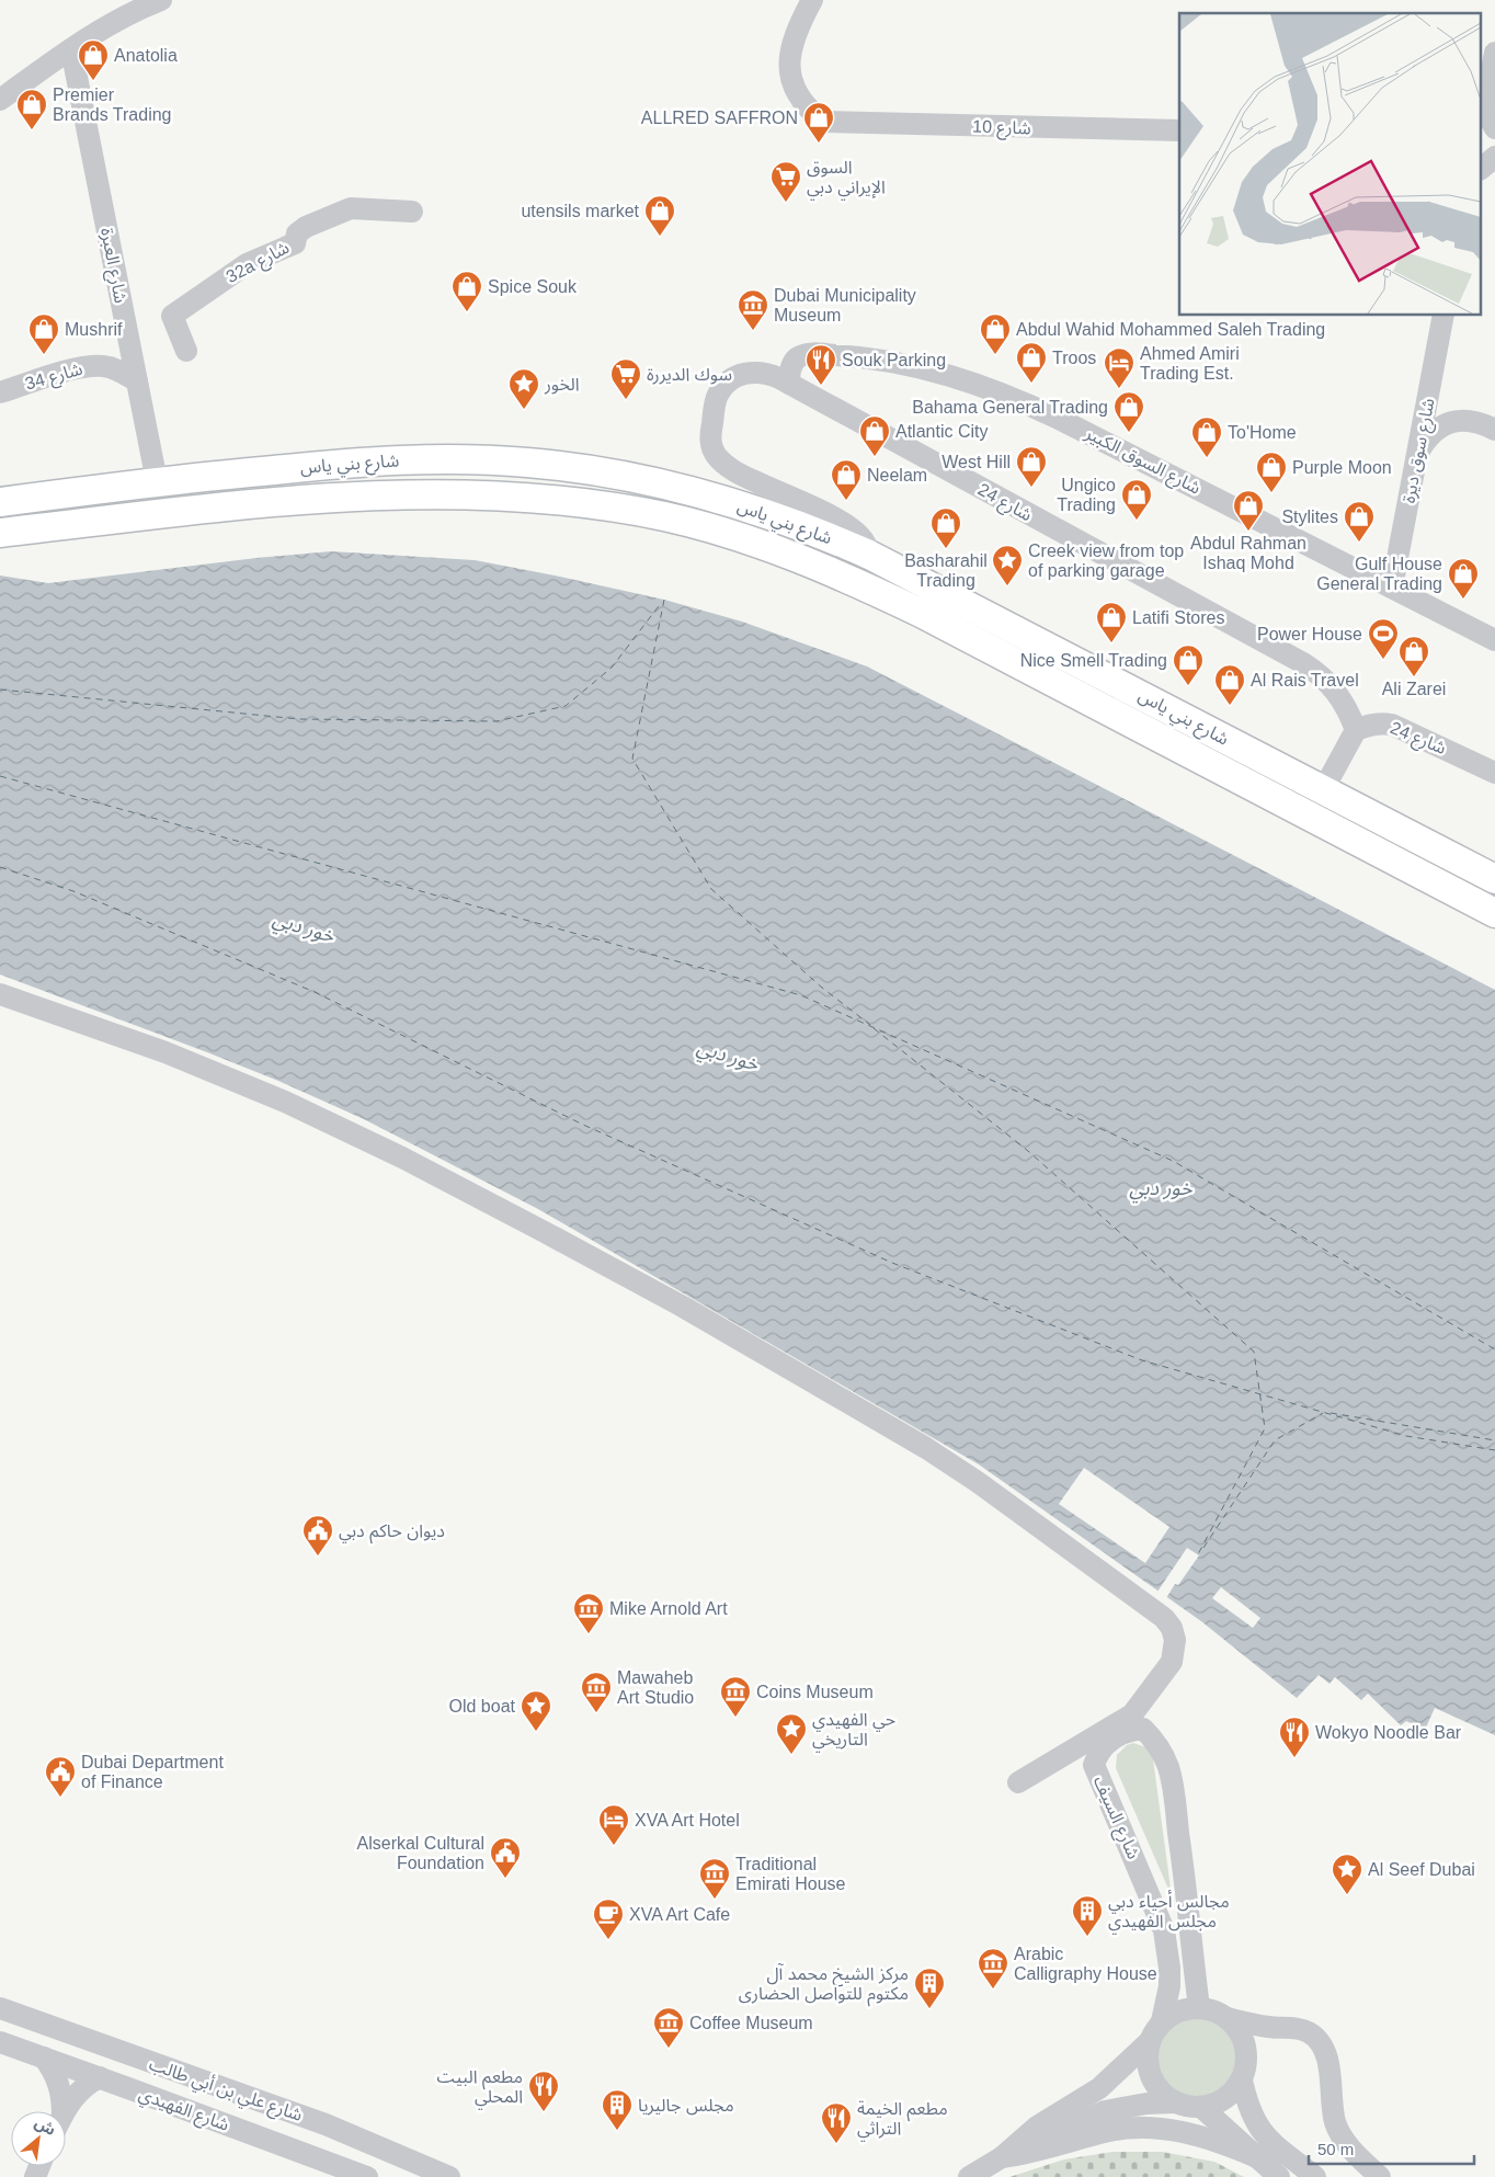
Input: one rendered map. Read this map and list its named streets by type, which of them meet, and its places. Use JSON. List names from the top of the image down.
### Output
{
  "streets": {
    "main road": ["شارع بني ياس"],
    "street": [
      "شارع 10",
      "32a شارع",
      "شارع العبرة",
      "شارع 34",
      "شارع سوق ديرة",
      "شارع السوق الكبير",
      "شارع 24",
      "شارع السيف",
      "شارع علي بن أبي طالب",
      "شارع الفهيدي"
    ]
  },
  "crossings": [
    ["شارع العبرة", "شارع 34"],
    ["شارع العبرة", "شارع بني ياس"],
    ["شارع سوق ديرة", "شارع السوق الكبير"],
    ["شارع السوق الكبير", "شارع 24"],
    ["شارع بني ياس", "شارع 24"]
  ],
  "water": ["خور دبي"],
  "places": {
    "shop": [
      "Anatolia",
      "Premier Brands Trading",
      "ALLRED SAFFRON",
      "utensils market",
      "Spice Souk",
      "Mushrif",
      "Abdul Wahid Mohammed Saleh Trading",
      "Troos",
      "Bahama General Trading",
      "Atlantic City",
      "To'Home",
      "West Hill",
      "Purple Moon",
      "Neelam",
      "Ungico Trading",
      "Abdul Rahman Ishaq Mohd",
      "Stylites",
      "Basharahil Trading",
      "Gulf House General Trading",
      "Latifi Stores",
      "Ali Zarei",
      "Nice Smell Trading",
      "Al Rais Travel"
    ],
    "supermarket": ["السوق الإيراني دبي", "سوك الديررة"],
    "museum": [
      "Dubai Municipality Museum",
      "Mike Arnold Art",
      "Mawaheb Art Studio",
      "Coins Museum",
      "Traditional Emirati House",
      "Arabic Calligraphy House",
      "Coffee Museum"
    ],
    "restaurant": [
      "Souk Parking",
      "Wokyo Noodle Bar",
      "مطعم البيت المحلي",
      "مطعم الخيمة التراثي"
    ],
    "hotel": ["Ahmed Amiri Trading Est.", "XVA Art Hotel"],
    "place": [
      "الخور",
      "Creek view from top of parking garage",
      "Old boat",
      "حي الفهيدي التاريخي",
      "Al Seef Dubai"
    ],
    "sports": ["Power House"],
    "public building": ["ديوان حاكم دبي", "Dubai Department of Finance", "Alserkal Cultural Foundation"],
    "building": ["مجالس أحياء دبي مجلس الفهيدي", "مركز الشيخ محمد آل مكتوم للتواصل الحضارى", "مجلس جاليريا"],
    "cafe": ["XVA Art Cafe"]
  },
  "scale_bar": "50 m",
  "north": "top right"
}
